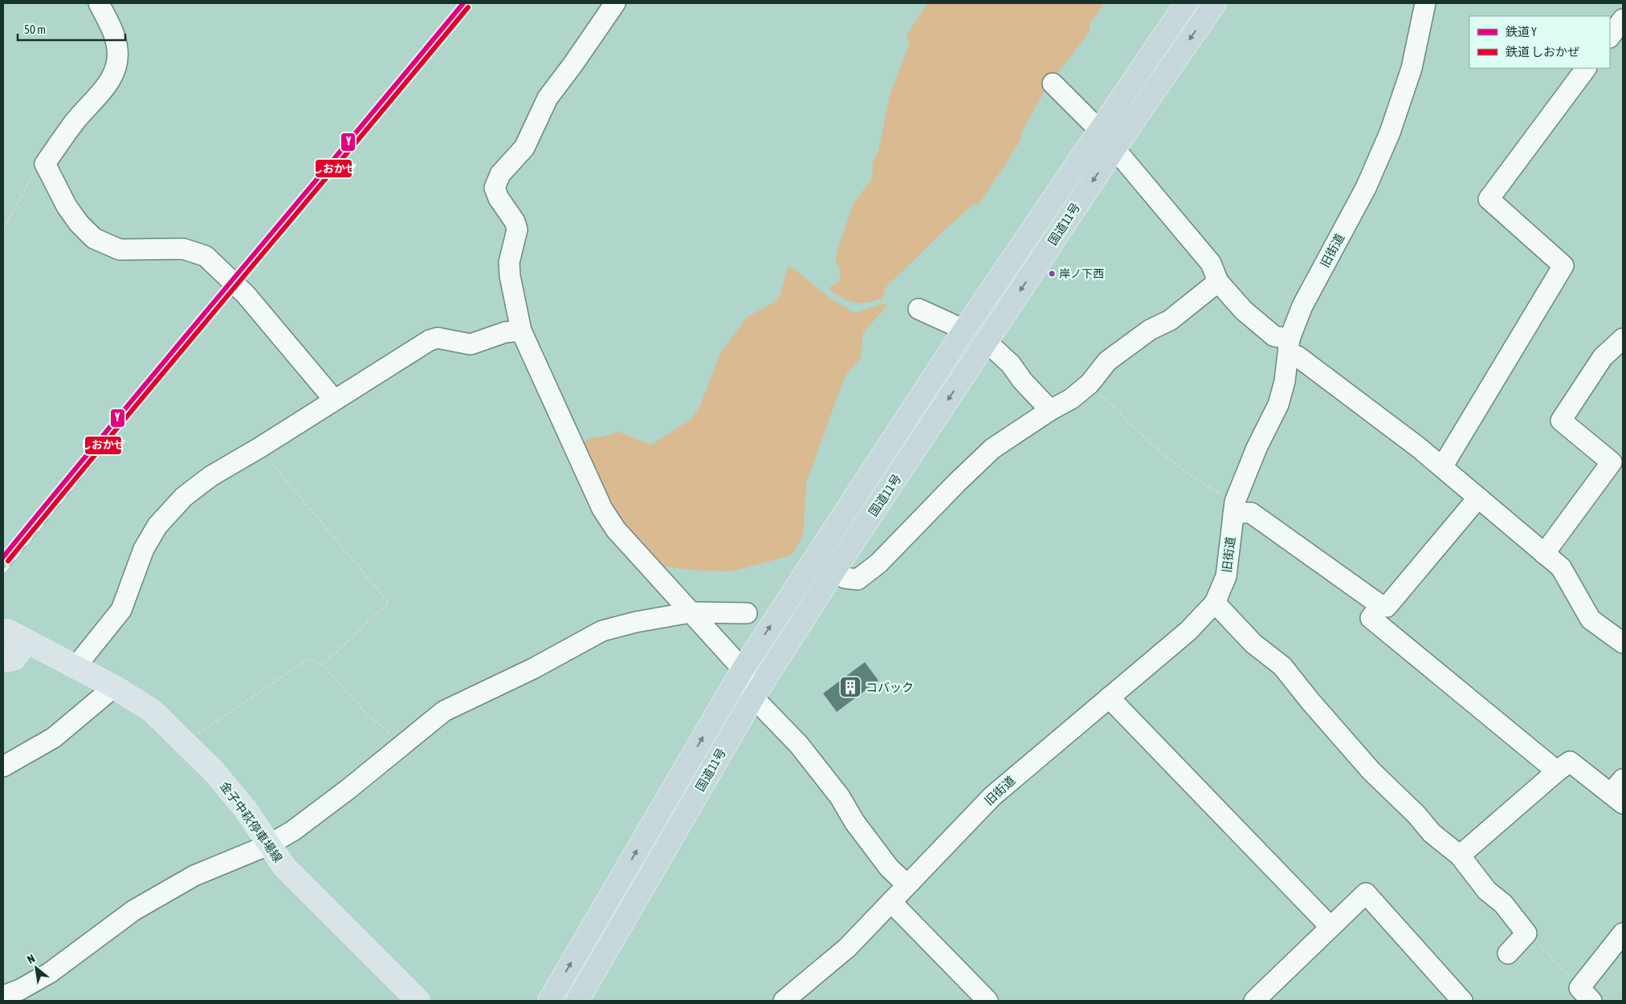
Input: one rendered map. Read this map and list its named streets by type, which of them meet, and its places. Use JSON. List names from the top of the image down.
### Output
{
  "streets": {
    "highway": ["国道11号"],
    "main road": ["金子中萩停車場線"],
    "street": ["旧街道"]
  },
  "places": {
    "other": ["岸ノ下西"],
    "building": ["コバック"]
  },
  "lines": ["rail line Y", "rail line しおかぜ"],
  "legend": ["鉄道 Y", "鉄道 しおかぜ"],
  "scale_bar": "50 m",
  "north": "top left"
}
